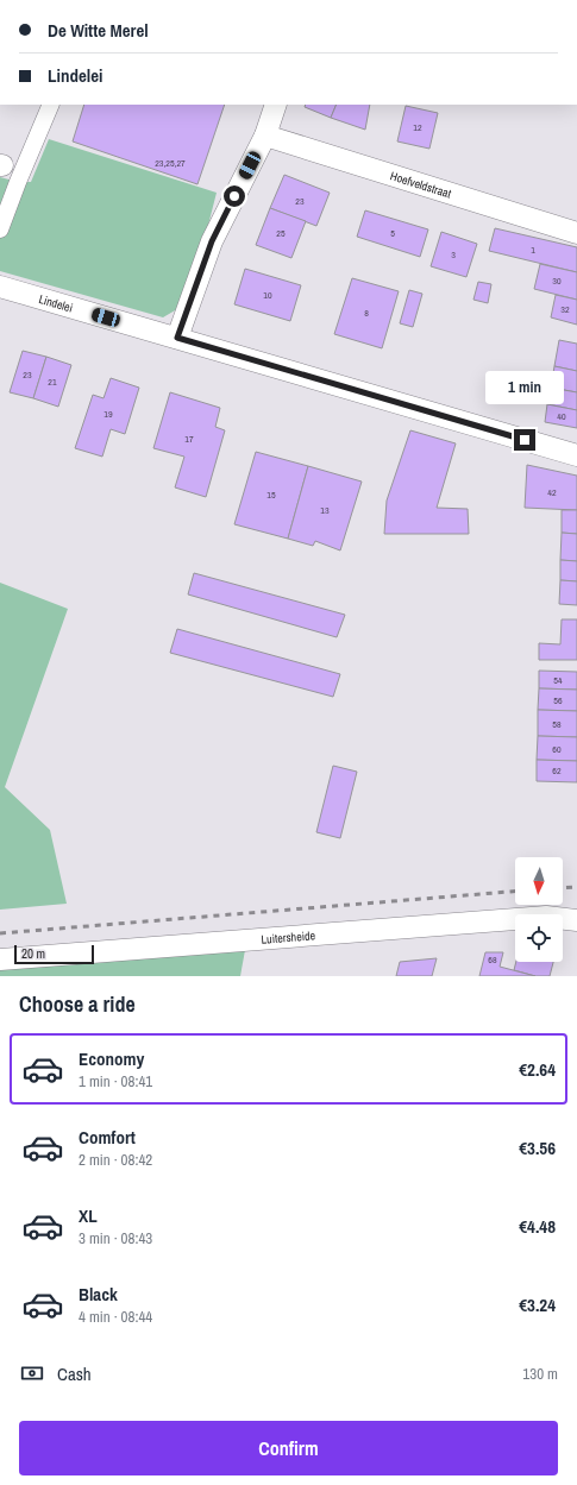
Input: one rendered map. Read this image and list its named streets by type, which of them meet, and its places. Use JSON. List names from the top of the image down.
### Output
{
  "streets": {
    "street": ["Hoefveldstraat", "Lindelei", "Luitersheide"]
  },
  "house_numbers": [
    "12",
    "23,25,27",
    "23",
    "25",
    "5",
    "1",
    "3",
    "30",
    "10",
    "32",
    "8",
    "23",
    "21",
    "19",
    "40",
    "17",
    "42",
    "15",
    "13",
    "54",
    "56",
    "58",
    "60",
    "62",
    "68"
  ],
  "scale_bar": "20 m",
  "north": "bottom",
  "page": {
    "banner": ["De Witte Merel", "Lindelei"],
    "bubble": "1 min",
    "scale": "20 m",
    "heading": "Choose a ride",
    "list": [
      {
        "name": "Economy",
        "note": "1 min · 08:41",
        "value": "€2.64"
      },
      {
        "name": "Comfort",
        "note": "2 min · 08:42",
        "value": "€3.56"
      },
      {
        "name": "XL",
        "note": "3 min · 08:43",
        "value": "€4.48"
      },
      {
        "name": "Black",
        "note": "4 min · 08:44",
        "value": "€3.24"
      }
    ],
    "pay": ["Cash", "130 m"],
    "buttons": "Confirm"
  }
}
